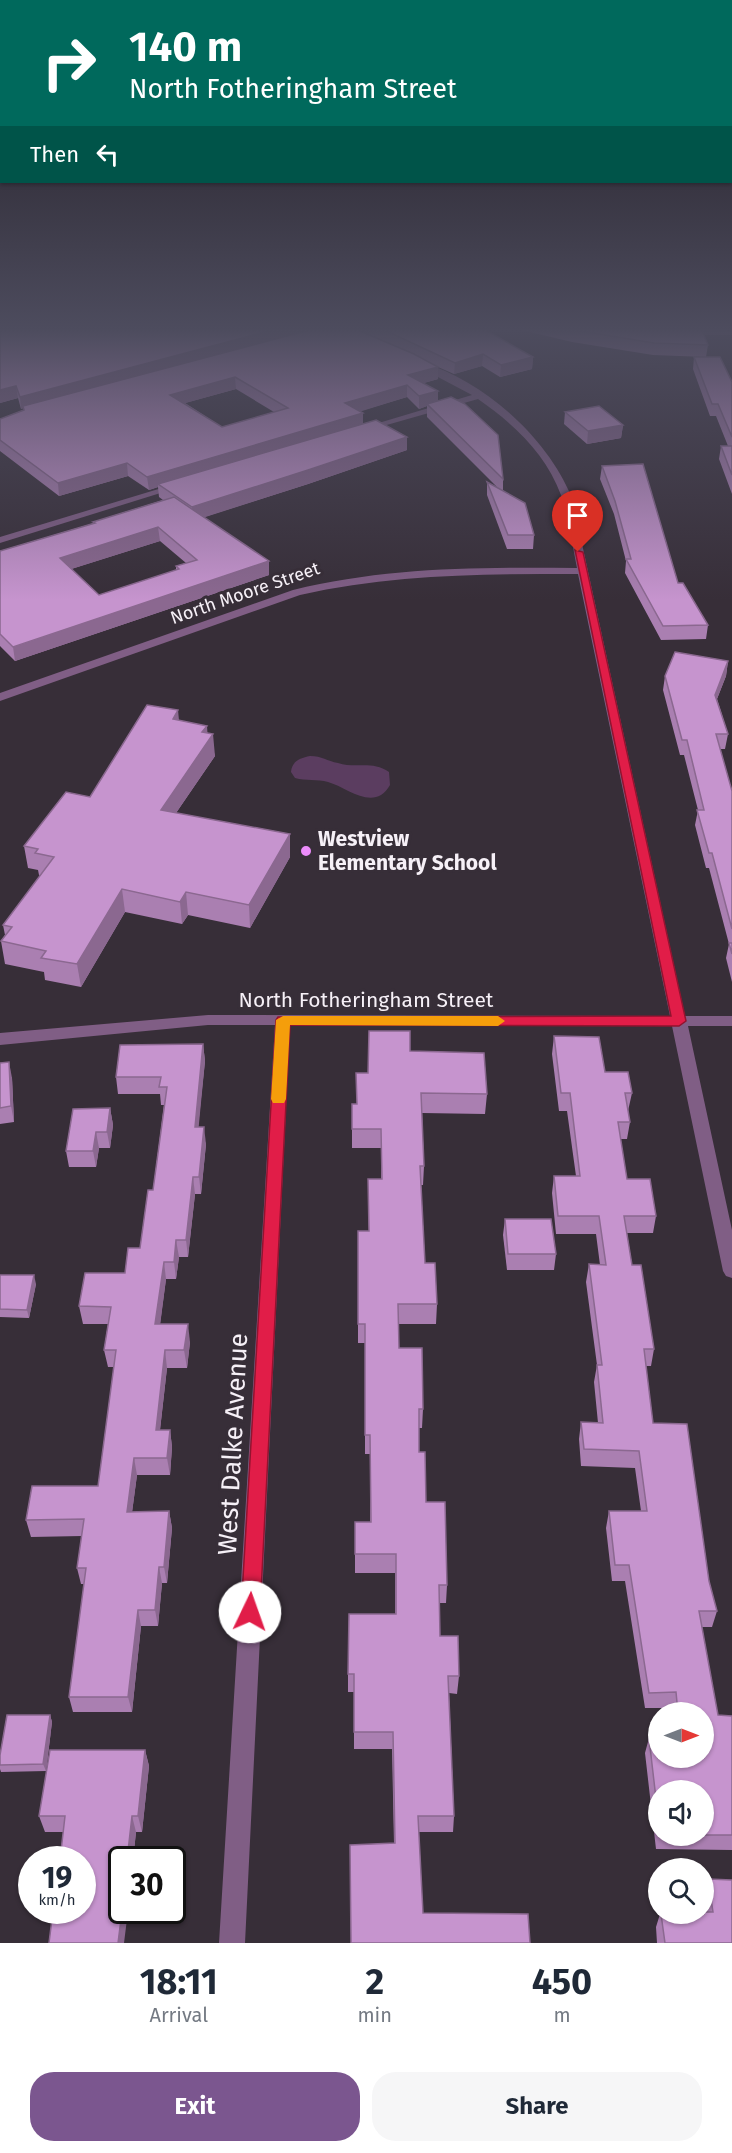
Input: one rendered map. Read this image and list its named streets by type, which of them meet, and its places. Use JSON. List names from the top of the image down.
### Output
{
  "streets": {
    "street": ["North Moore Street", "North Fotheringham Street", "West Dalke Avenue"]
  },
  "crossings": [
    ["North Fotheringham Street", "West Dalke Avenue"]
  ],
  "places": ["Westview Elementary School"],
  "north": "right",
  "page": {
    "turn": ["140 m", "North Fotheringham Street"],
    "then": "Then",
    "speed": "19 km/h",
    "limit": "30",
    "eta": [
      "18:11",
      "Arrival",
      "2",
      "min",
      "450",
      "m"
    ],
    "buttons": ["Exit", "Share"]
  }
}
